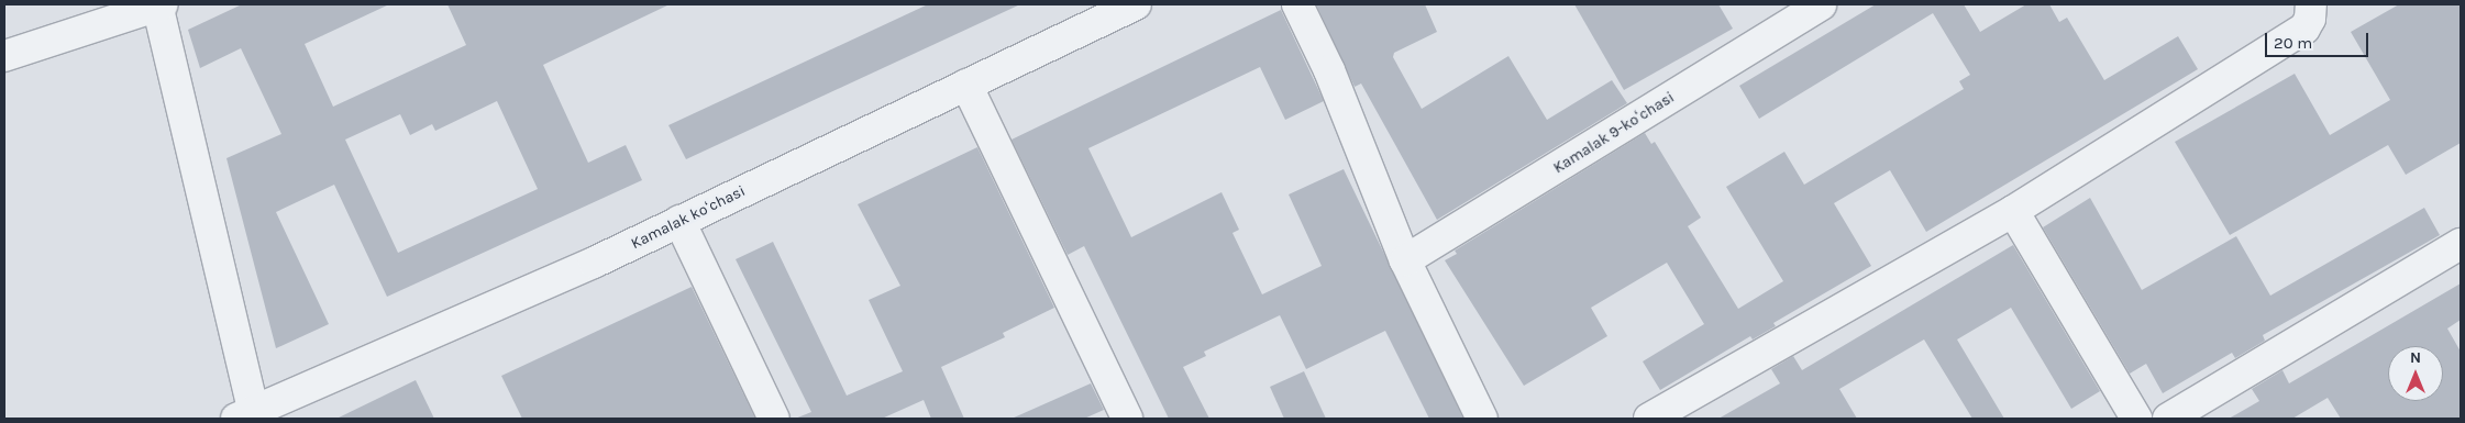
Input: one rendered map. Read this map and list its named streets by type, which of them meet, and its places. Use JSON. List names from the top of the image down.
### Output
{
  "streets": {
    "street": ["Kamalak 9-koʻchasi", "Kamalak koʻchasi"]
  },
  "scale_bar": "20 m",
  "north": "top"
}
